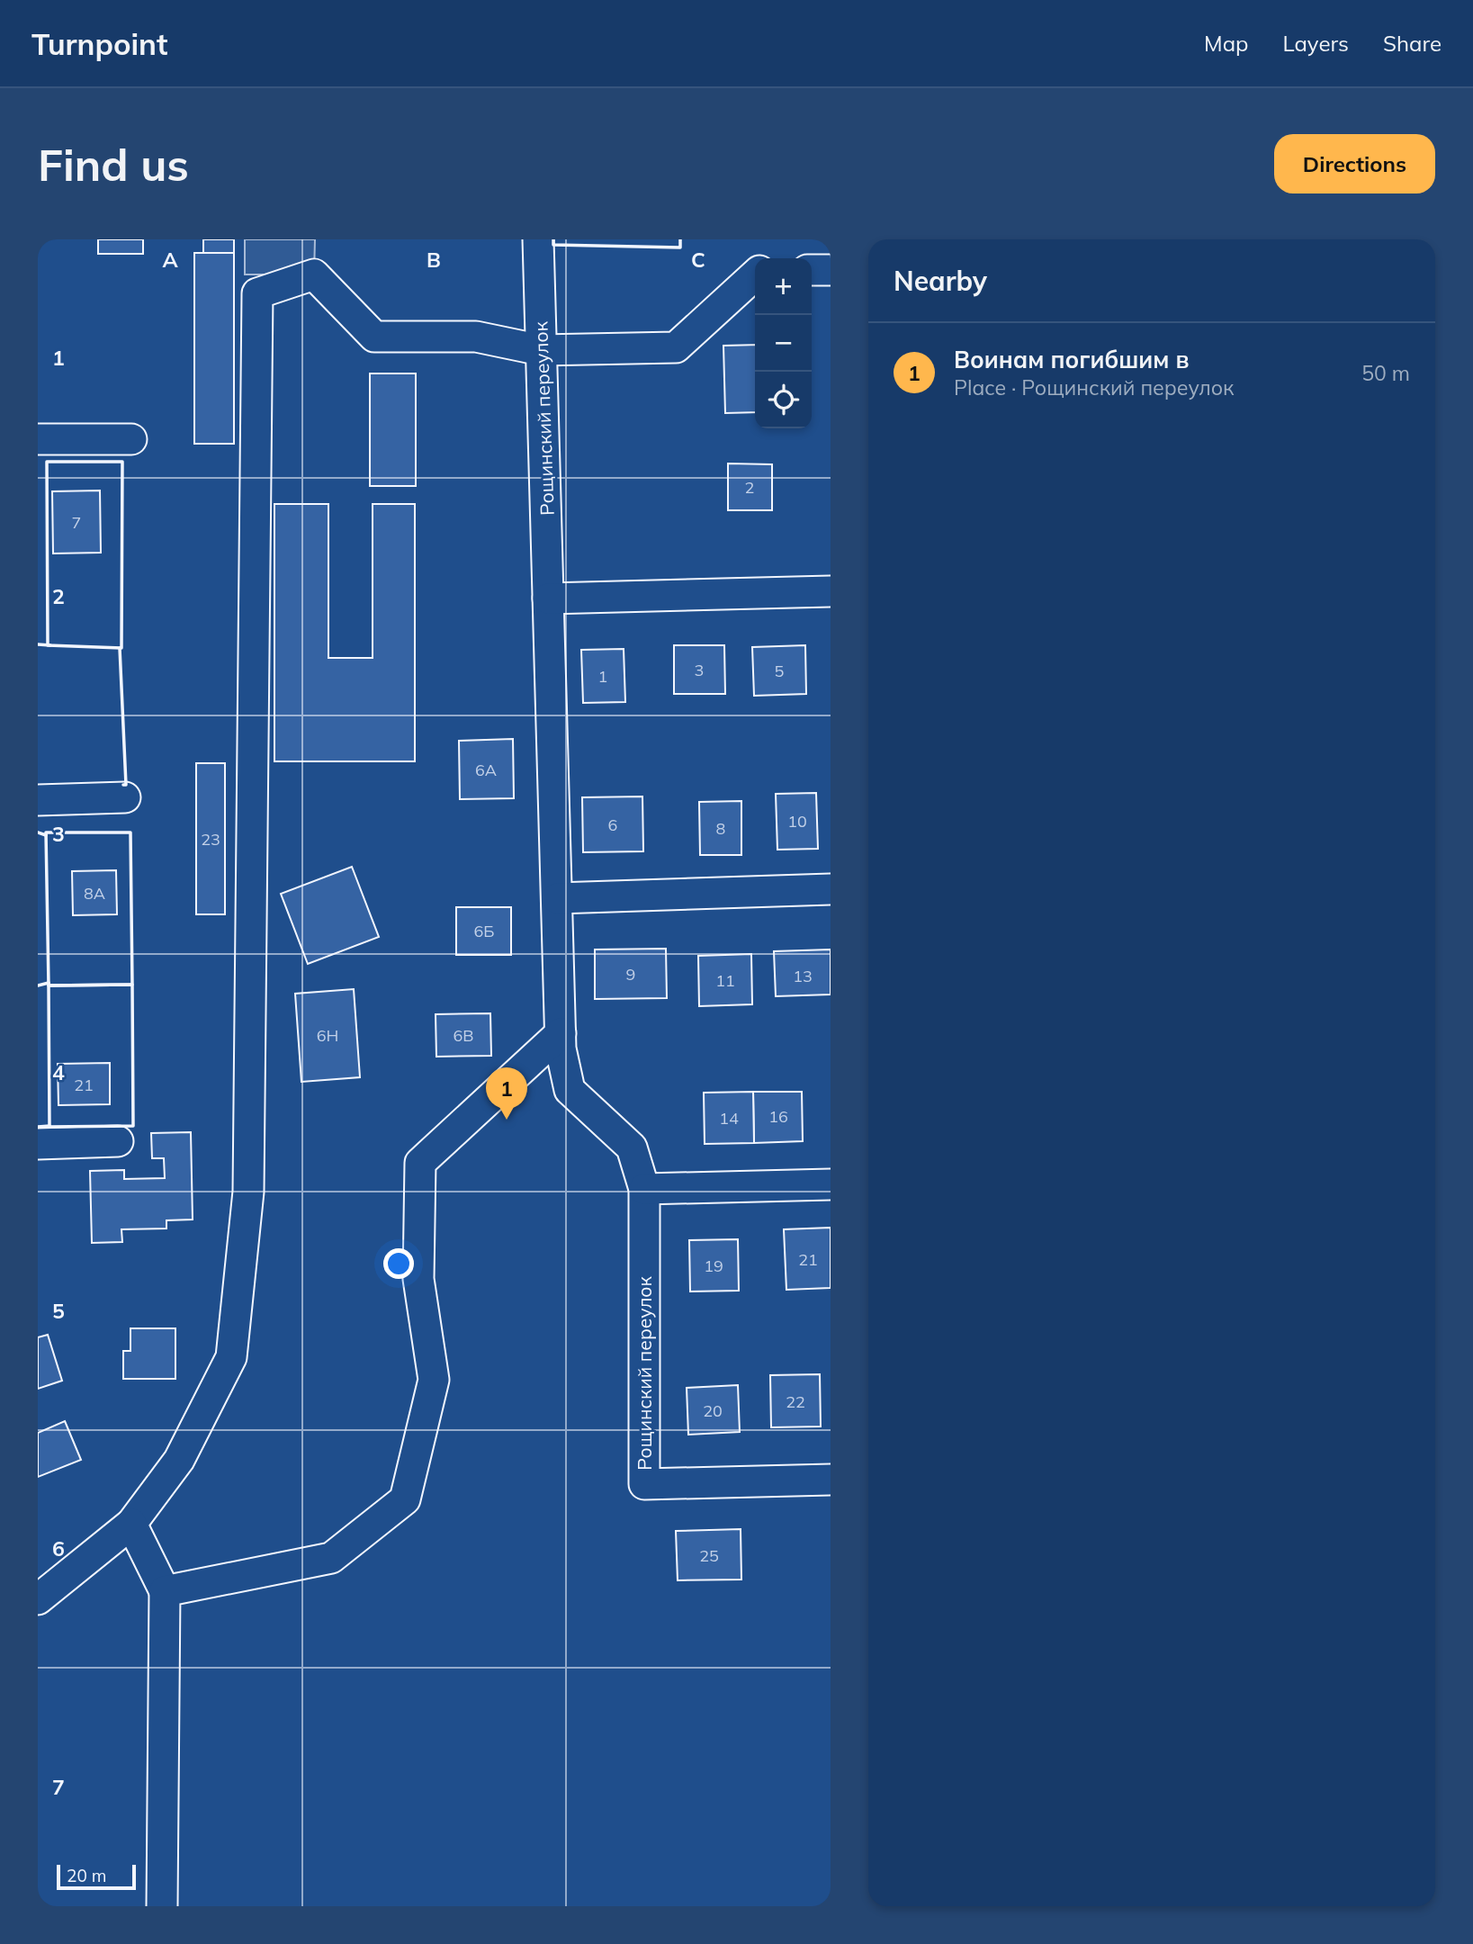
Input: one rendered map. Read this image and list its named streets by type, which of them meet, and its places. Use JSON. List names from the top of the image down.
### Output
{
  "streets": {
    "street": ["Рощинский переулок"]
  },
  "house_numbers": [
    "2",
    "7",
    "3",
    "5",
    "1",
    "6А",
    "10",
    "6",
    "8",
    "23",
    "8А",
    "6Б",
    "9",
    "13",
    "11",
    "6Н",
    "6В",
    "21",
    "16",
    "14",
    "21",
    "19",
    "22",
    "20",
    "25"
  ],
  "scale_bar": "20 m",
  "page": {
    "header": "Turnpoint",
    "nav": ["Map", "Layers", "Share"],
    "buttons": "Directions",
    "title": "Find us",
    "heading": "Nearby",
    "map_buttons": ["+", "−"],
    "list": [
      {
        "mark": "1",
        "name": "Воинам погибшим в",
        "note": "Place · Рощинский переулок",
        "value": "50 m"
      }
    ],
    "pins": "1",
    "scale": "20 m"
  },
  "grid": {
    "columns": ["A", "B", "C"],
    "rows": [
      "1",
      "2",
      "3",
      "4",
      "5",
      "6",
      "7"
    ]
  }
}
